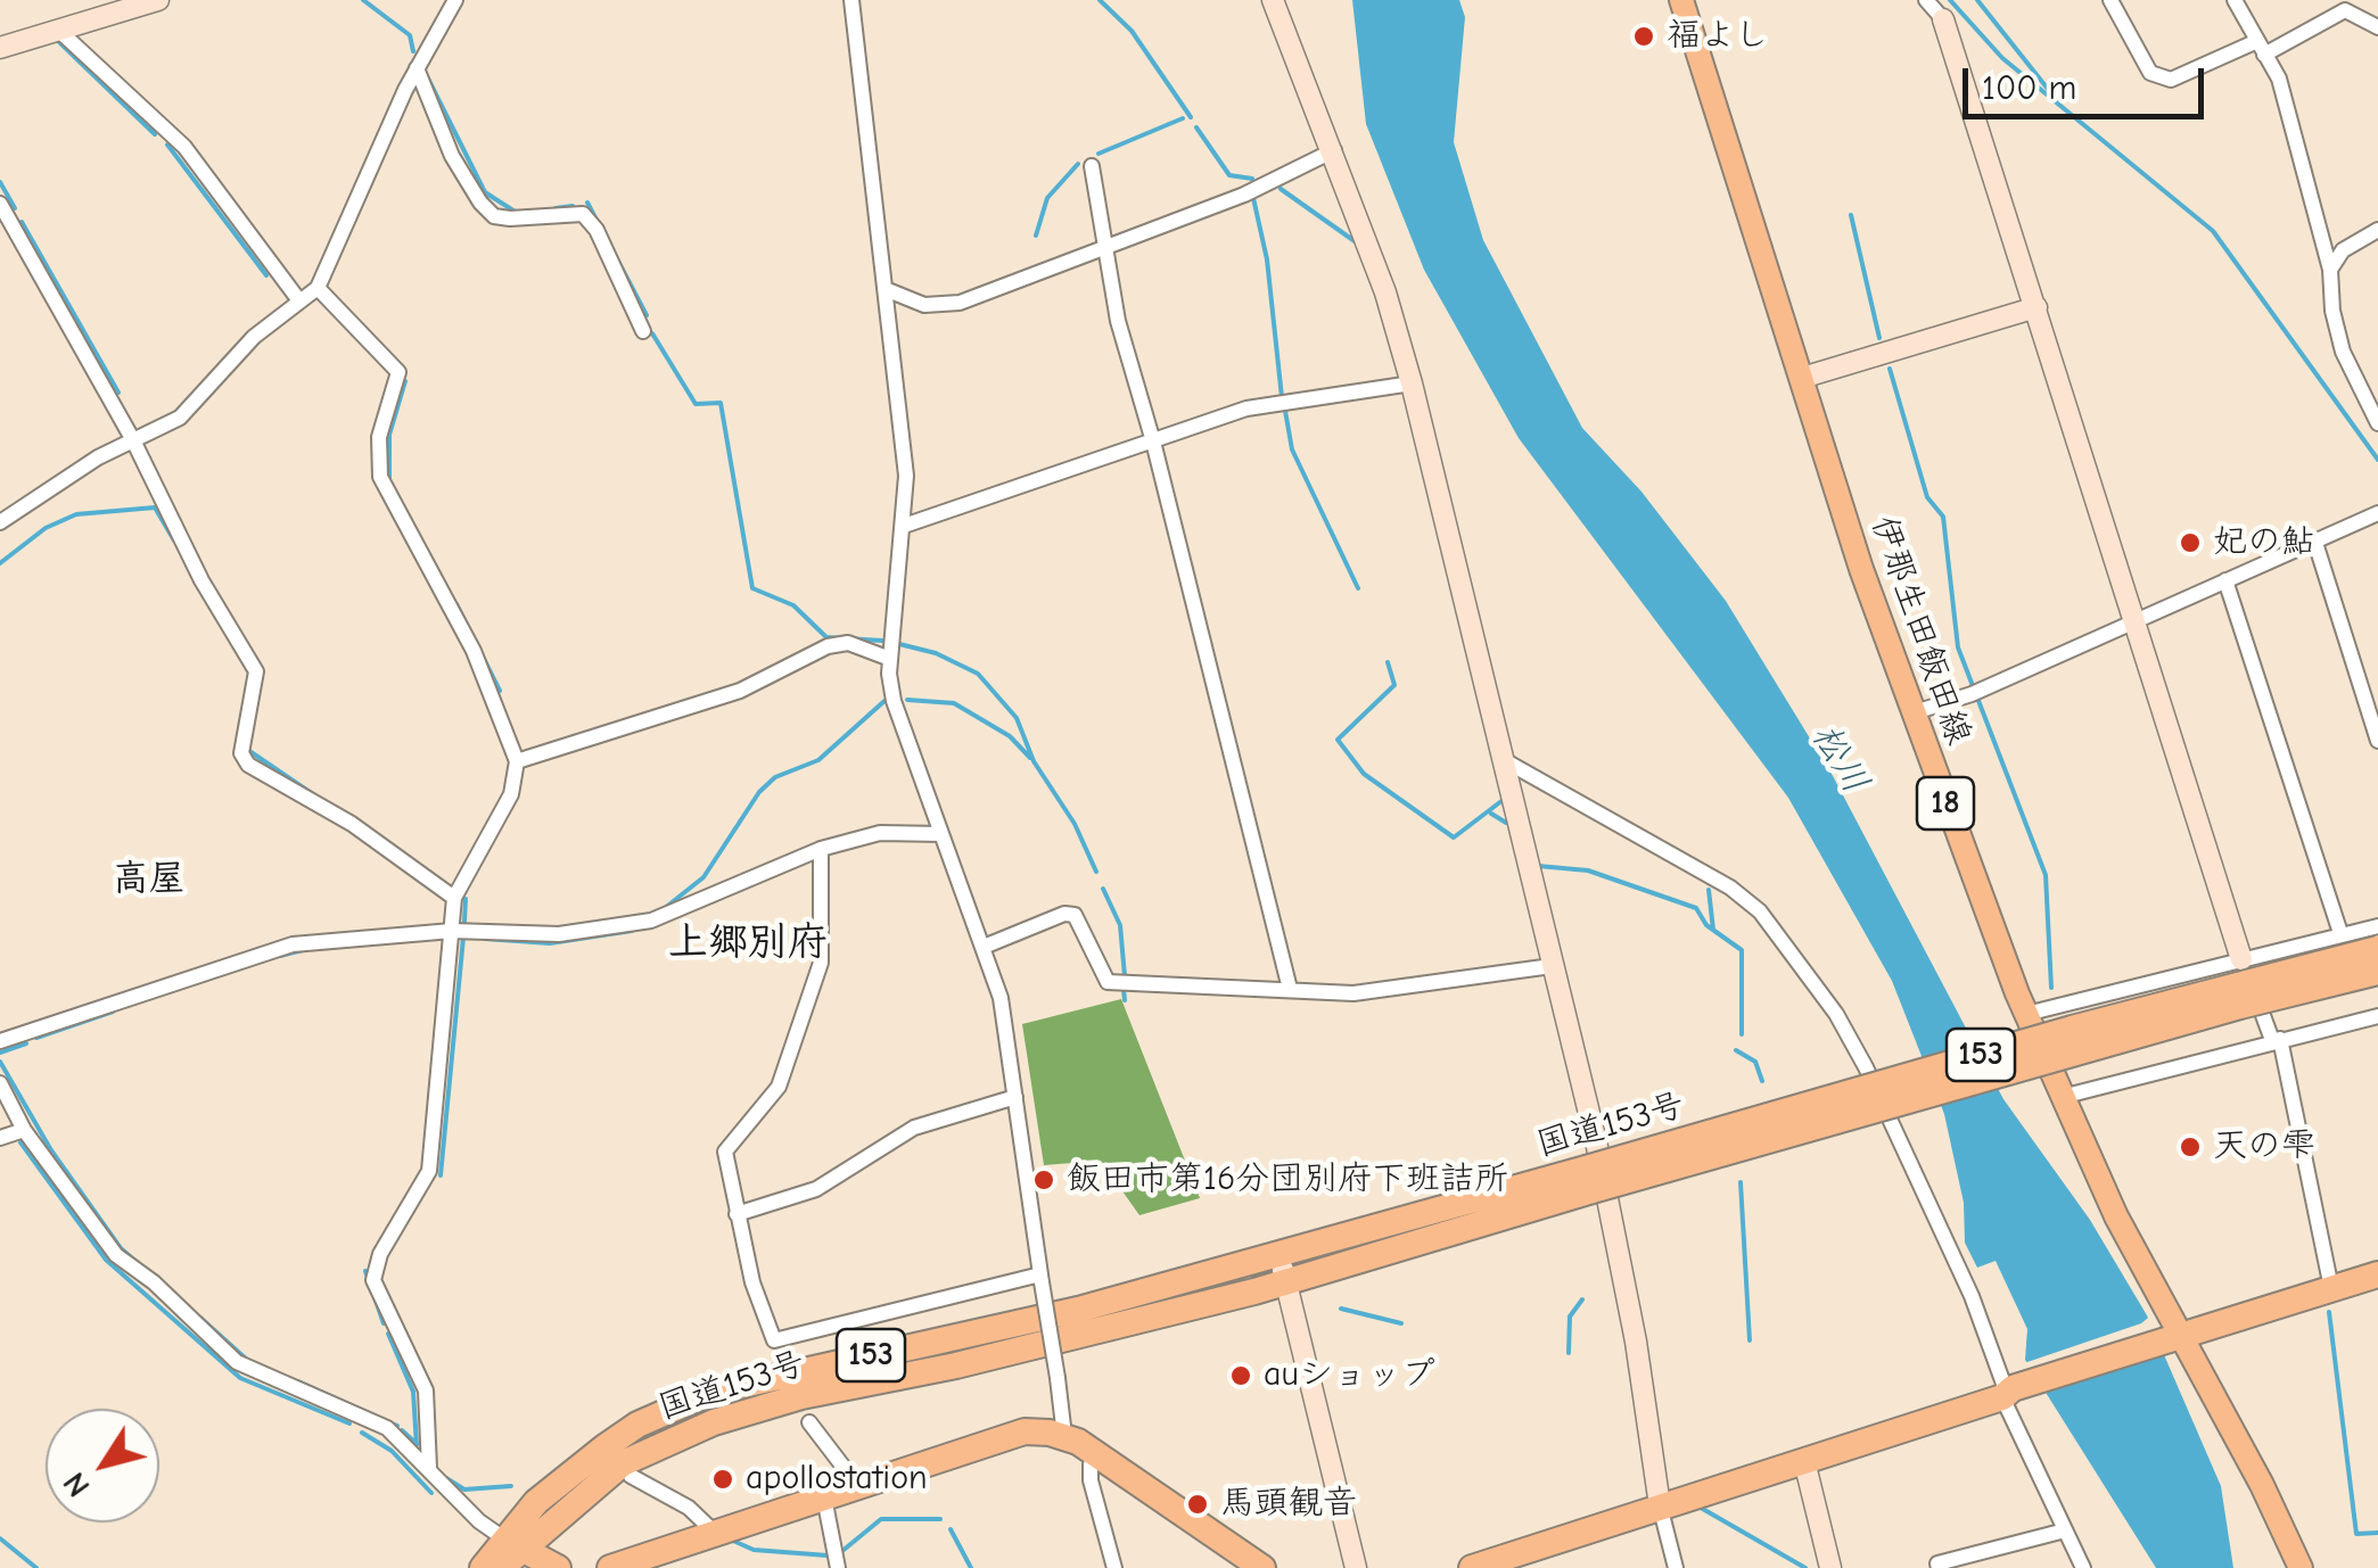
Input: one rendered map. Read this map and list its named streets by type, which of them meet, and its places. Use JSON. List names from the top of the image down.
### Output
{
  "streets": {
    "highway": ["153", "国道153号"],
    "main road": ["伊那生田飯田線", "18"]
  },
  "districts": ["高屋", "上郷別府"],
  "water": ["松川"],
  "places": [
    "福よし",
    "妃の鮎",
    "天の雫",
    "飯田市第16分団別府下班詰所",
    "auショップ",
    "apollostation",
    "馬頭観音"
  ],
  "scale_bar": "100 m",
  "north": "bottom left"
}
